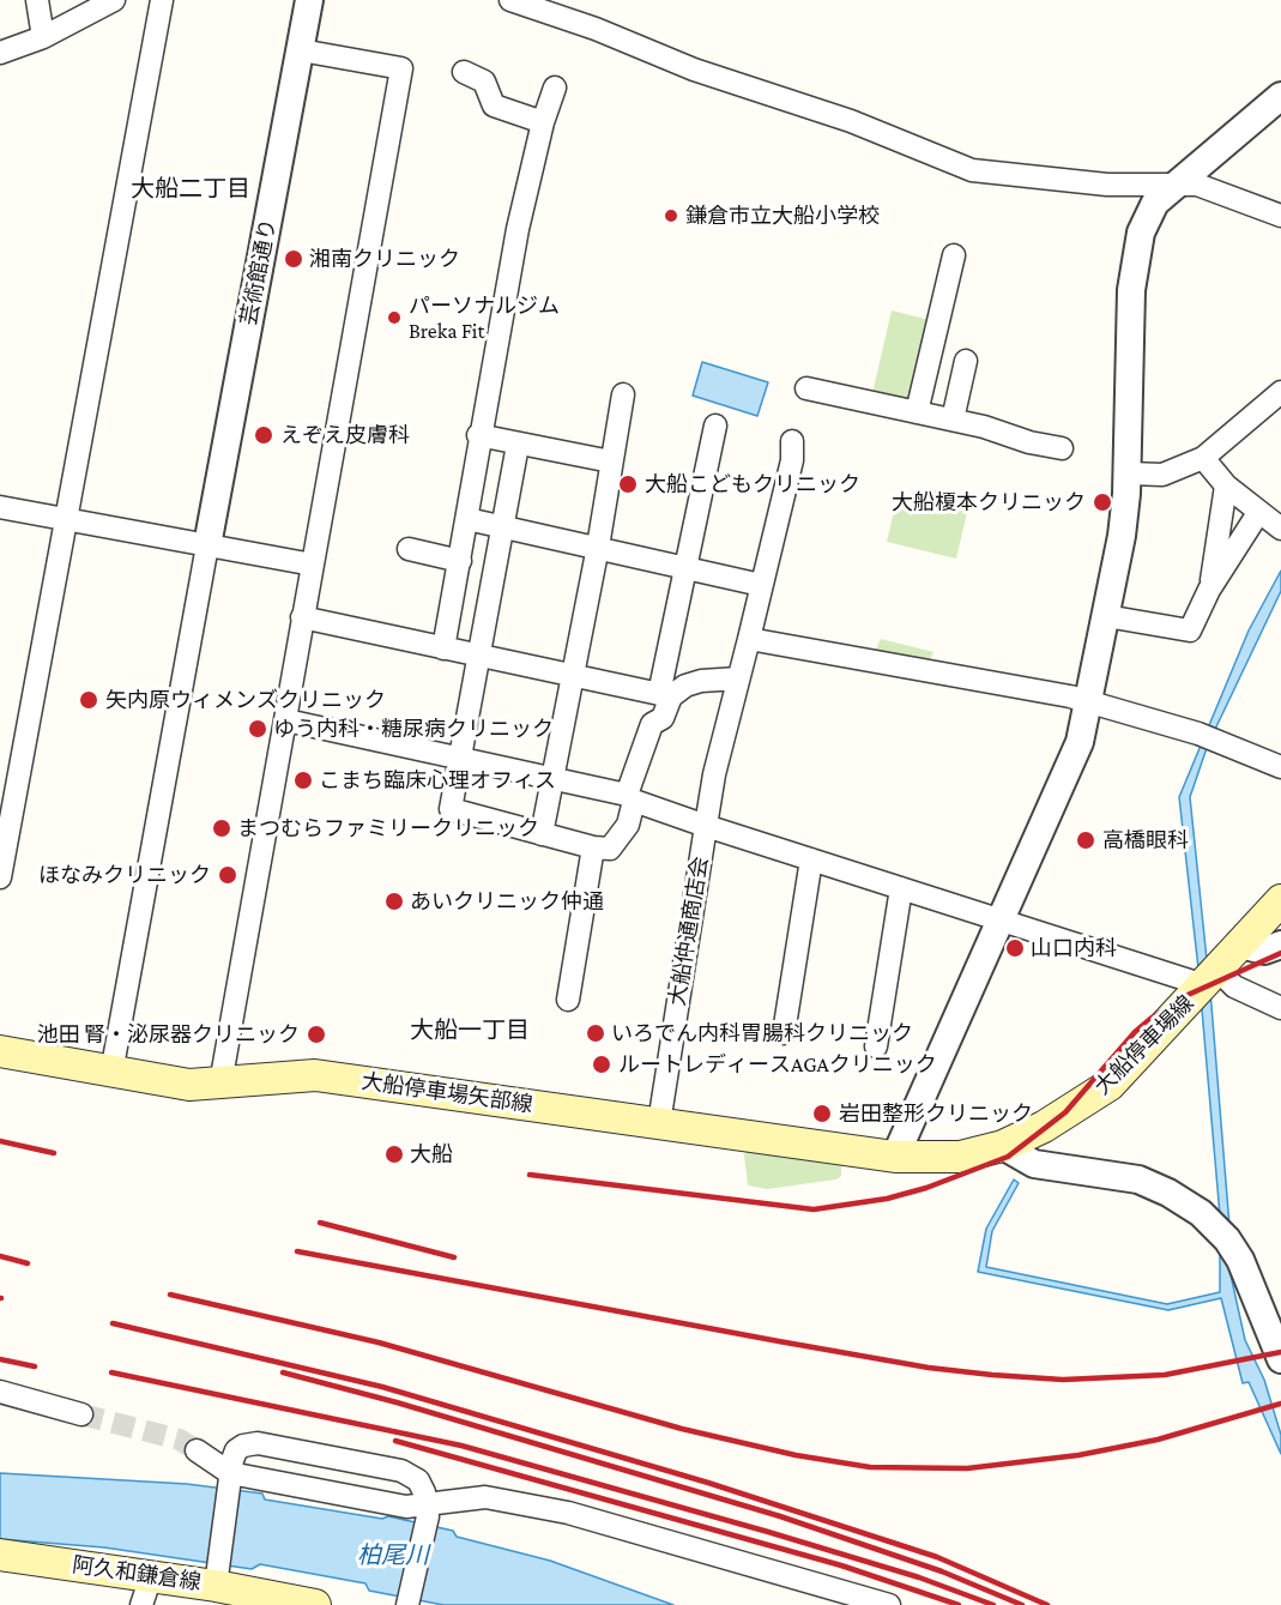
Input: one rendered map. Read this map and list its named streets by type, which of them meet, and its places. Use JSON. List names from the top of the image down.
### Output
{
  "streets": {
    "main road": ["大船停車場線", "大船停車場矢部線", "阿久和鎌倉線"],
    "street": ["芸術館通り", "大船仲通商店会"]
  },
  "crossings": [
    ["大船仲通商店会", "大船停車場矢部線"],
    ["大船停車場線", "大船停車場矢部線"]
  ],
  "districts": ["大船二丁目", "大船一丁目"],
  "water": ["柏尾川"],
  "places": [
    "鎌倉市立大船小学校",
    "湘南クリニック",
    "パーソナルジム Breka Fit",
    "えぞえ皮膚科",
    "大船こどもクリニック",
    "大船榎本クリニック",
    "矢内原ウィメンズクリニック",
    "ゆう内科・糖尿病クリニック",
    "こまち臨床心理オフィス",
    "まつむらファミリークリニック",
    "高橋眼科",
    "ほなみクリニック",
    "あいクリニック仲通",
    "山口内科",
    "いろでん内科胃腸科クリニック",
    "池田 腎・泌尿器クリニック",
    "ルートレディースAGAクリニック",
    "岩田整形クリニック",
    "大船"
  ]
}
